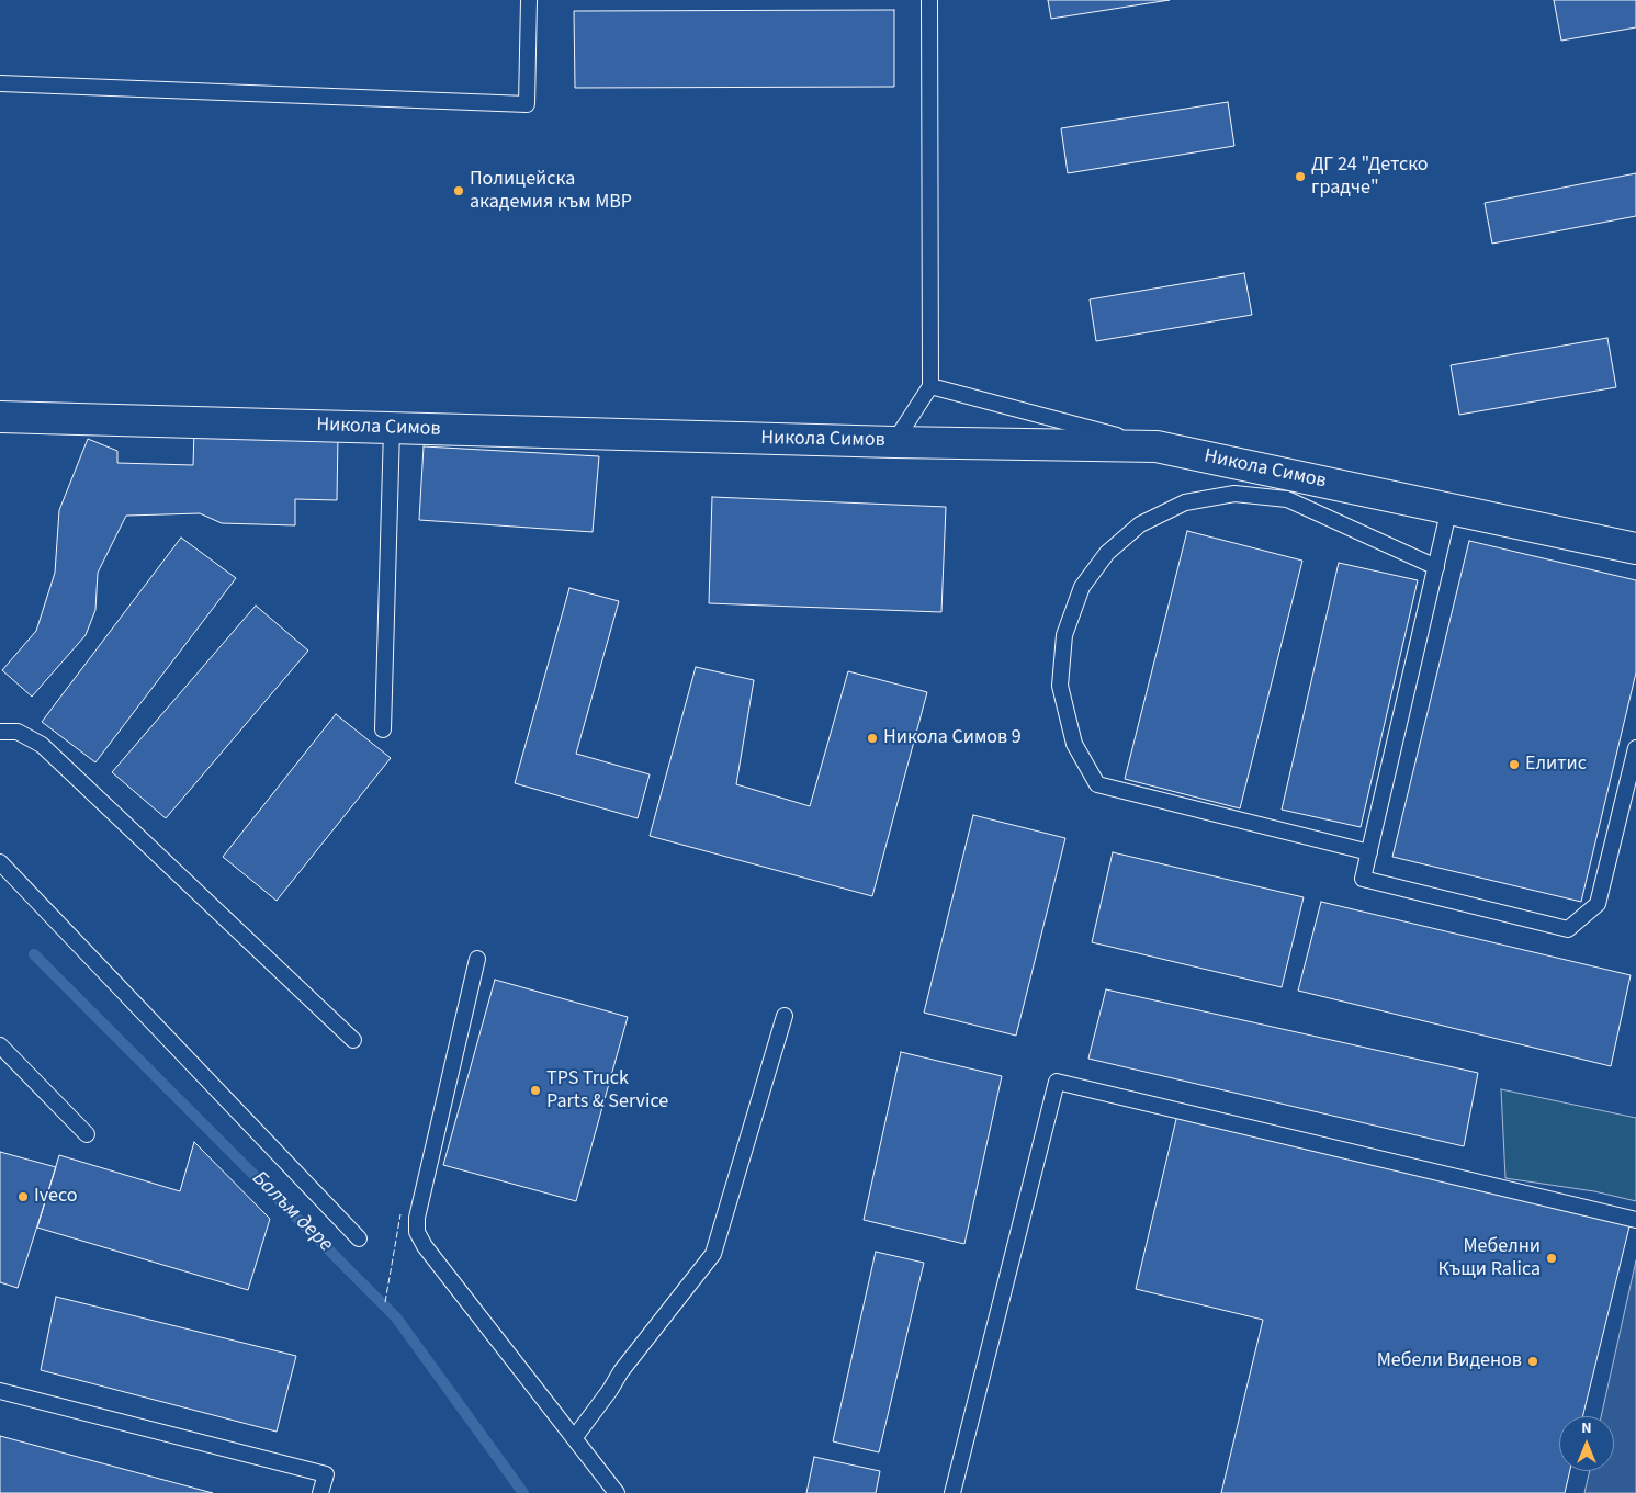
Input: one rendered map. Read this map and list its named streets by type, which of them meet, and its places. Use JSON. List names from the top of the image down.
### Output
{
  "streets": {
    "street": ["Никола Симов"]
  },
  "water": ["Балъм дере"],
  "places": [
    "ДГ 24 \"Детско градче\"",
    "Полицейска академия към МВР",
    "Никола Симов 9",
    "Елитис",
    "TPS Truck Parts & Service",
    "Iveco",
    "Мебелни Къщи Ralica",
    "Мебели Виденов"
  ],
  "north": "top"
}
